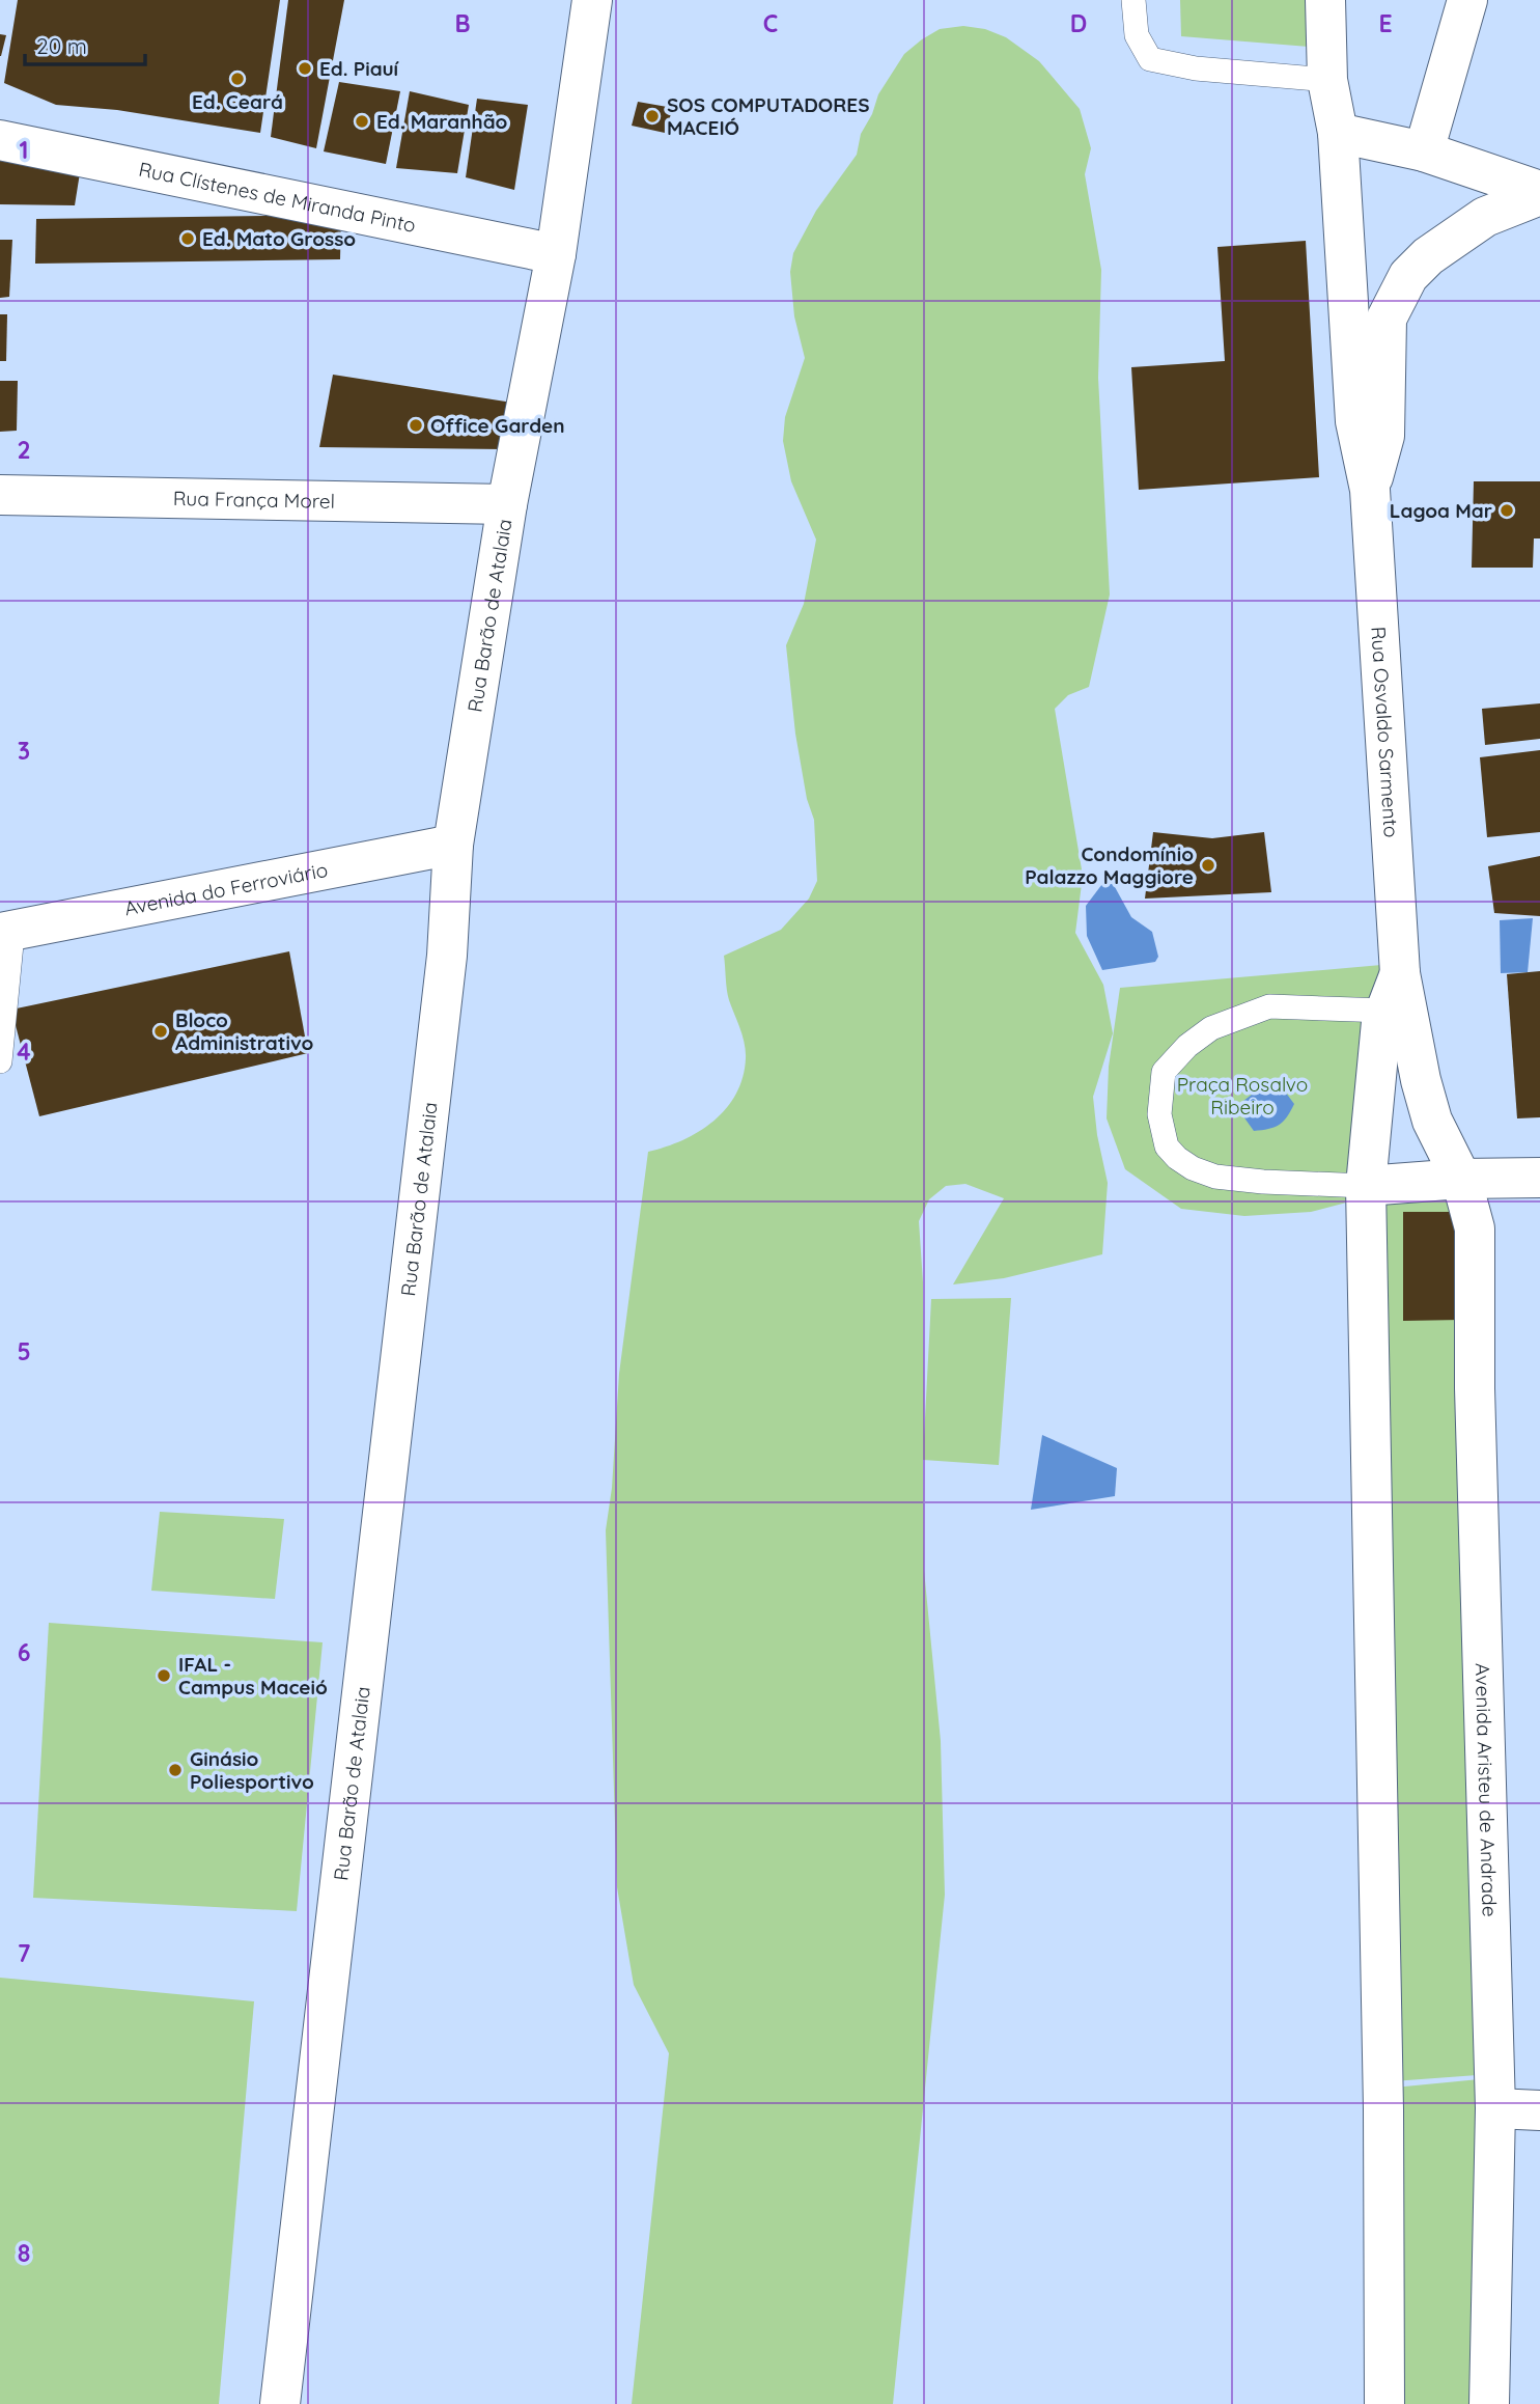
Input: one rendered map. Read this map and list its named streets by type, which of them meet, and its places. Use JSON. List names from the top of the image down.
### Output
{
  "streets": {
    "street": [
      "Rua Clístenes de Miranda Pinto",
      "Rua França Morel",
      "Rua Barão de Atalaia",
      "Rua Osvaldo Sarmento",
      "Avenida do Ferroviário",
      "Avenida Aristeu de Andrade"
    ]
  },
  "crossings": [
    ["Rua Clístenes de Miranda Pinto", "Rua Barão de Atalaia"],
    ["Rua França Morel", "Rua Barão de Atalaia"],
    ["Rua Barão de Atalaia", "Avenida do Ferroviário"],
    ["Rua Osvaldo Sarmento", "Avenida Aristeu de Andrade"]
  ],
  "parks": ["Praça Rosalvo Ribeiro"],
  "places": [
    "Ed. Piauí",
    "Ed. Ceará",
    "SOS COMPUTADORES MACEIÓ",
    "Ed. Maranhão",
    "Ed. Mato Grosso",
    "Office Garden",
    "Lagoa Mar",
    "Condomínio Palazzo Maggiore",
    "Bloco Administrativo",
    "IFAL - Campus Maceió",
    "Ginásio Poliesportivo"
  ],
  "scale_bar": "20 m",
  "grid": {
    "columns": [
      "B",
      "C",
      "D",
      "E"
    ],
    "rows": [
      "1",
      "2",
      "3",
      "4",
      "5",
      "6",
      "7",
      "8"
    ]
  }
}
